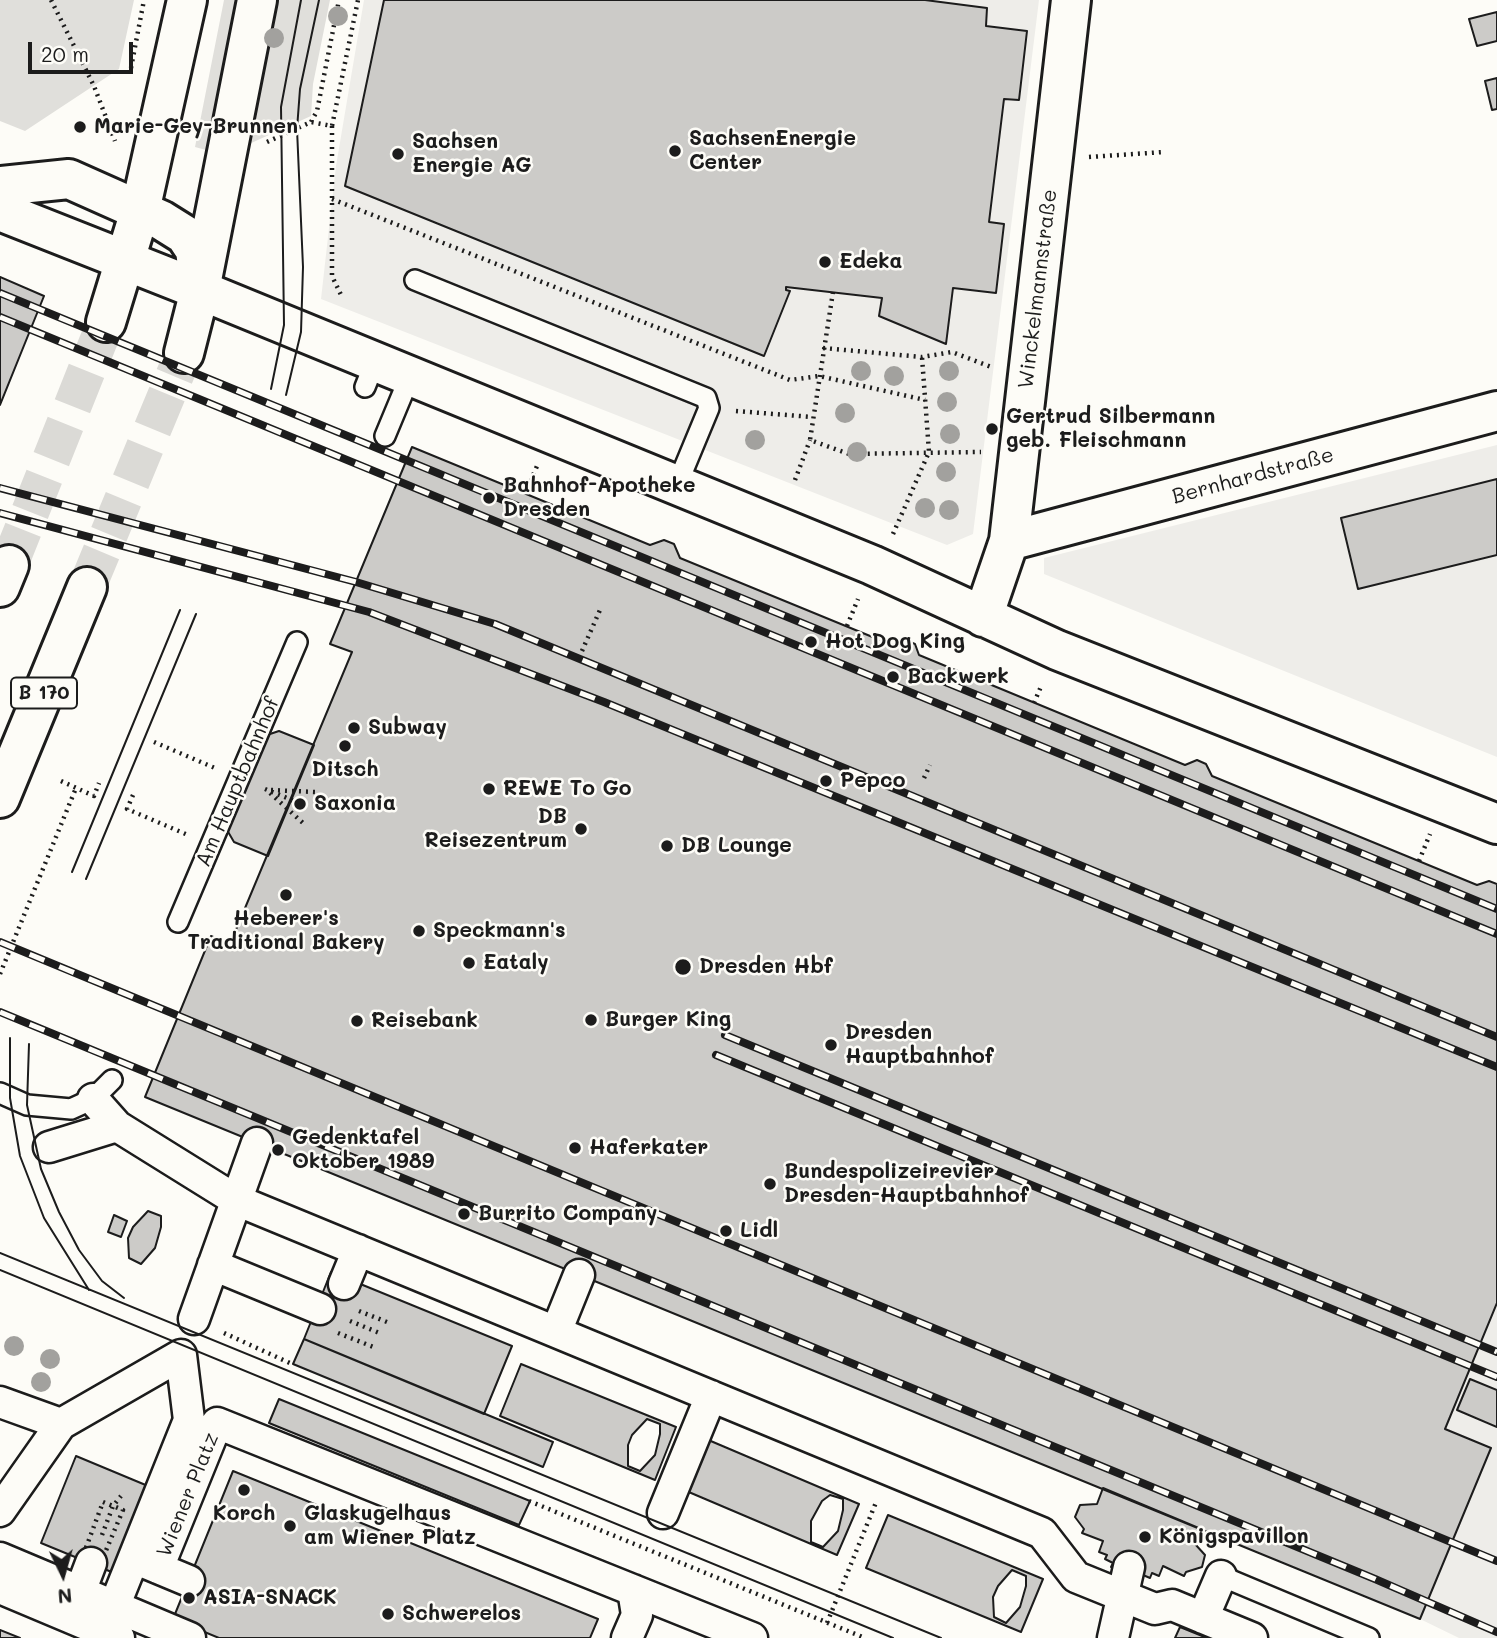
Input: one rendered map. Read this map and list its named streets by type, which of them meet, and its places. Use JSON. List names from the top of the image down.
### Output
{
  "streets": {
    "street": [
      "Winckelmannstraße",
      "Bernhardstraße",
      "B 170",
      "Wiener Platz"
    ],
    "lane": ["Am Hauptbahnhof"]
  },
  "crossings": [
    ["Winckelmannstraße", "Bernhardstraße"]
  ],
  "places": [
    "Marie-Gey-Brunnen",
    "SachsenEnergie Center",
    "Sachsen Energie AG",
    "Edeka",
    "Gertrud Silbermann geb. Fleischmann",
    "Bahnhof-Apotheke Dresden",
    "Hot Dog King",
    "Backwerk",
    "Subway",
    "Ditsch",
    "Pepco",
    "REWE To Go",
    "Saxonia",
    "DB Reisezentrum",
    "DB Lounge",
    "Heberer's Traditional Bakery",
    "Speckmann's",
    "Eataly",
    "Dresden Hbf",
    "Burger King",
    "Reisebank",
    "Dresden Hauptbahnhof",
    "Haferkater",
    "Gedenktafel Oktober 1989",
    "Bundespolizeirevier Dresden-Hauptbahnhof",
    "Burrito Company",
    "Lidl",
    "Korch",
    "Glaskugelhaus am Wiener Platz",
    "Königspavillon",
    "ASIA-SNACK",
    "Schwerelos"
  ],
  "scale_bar": "20 m",
  "north": "bottom"
}
